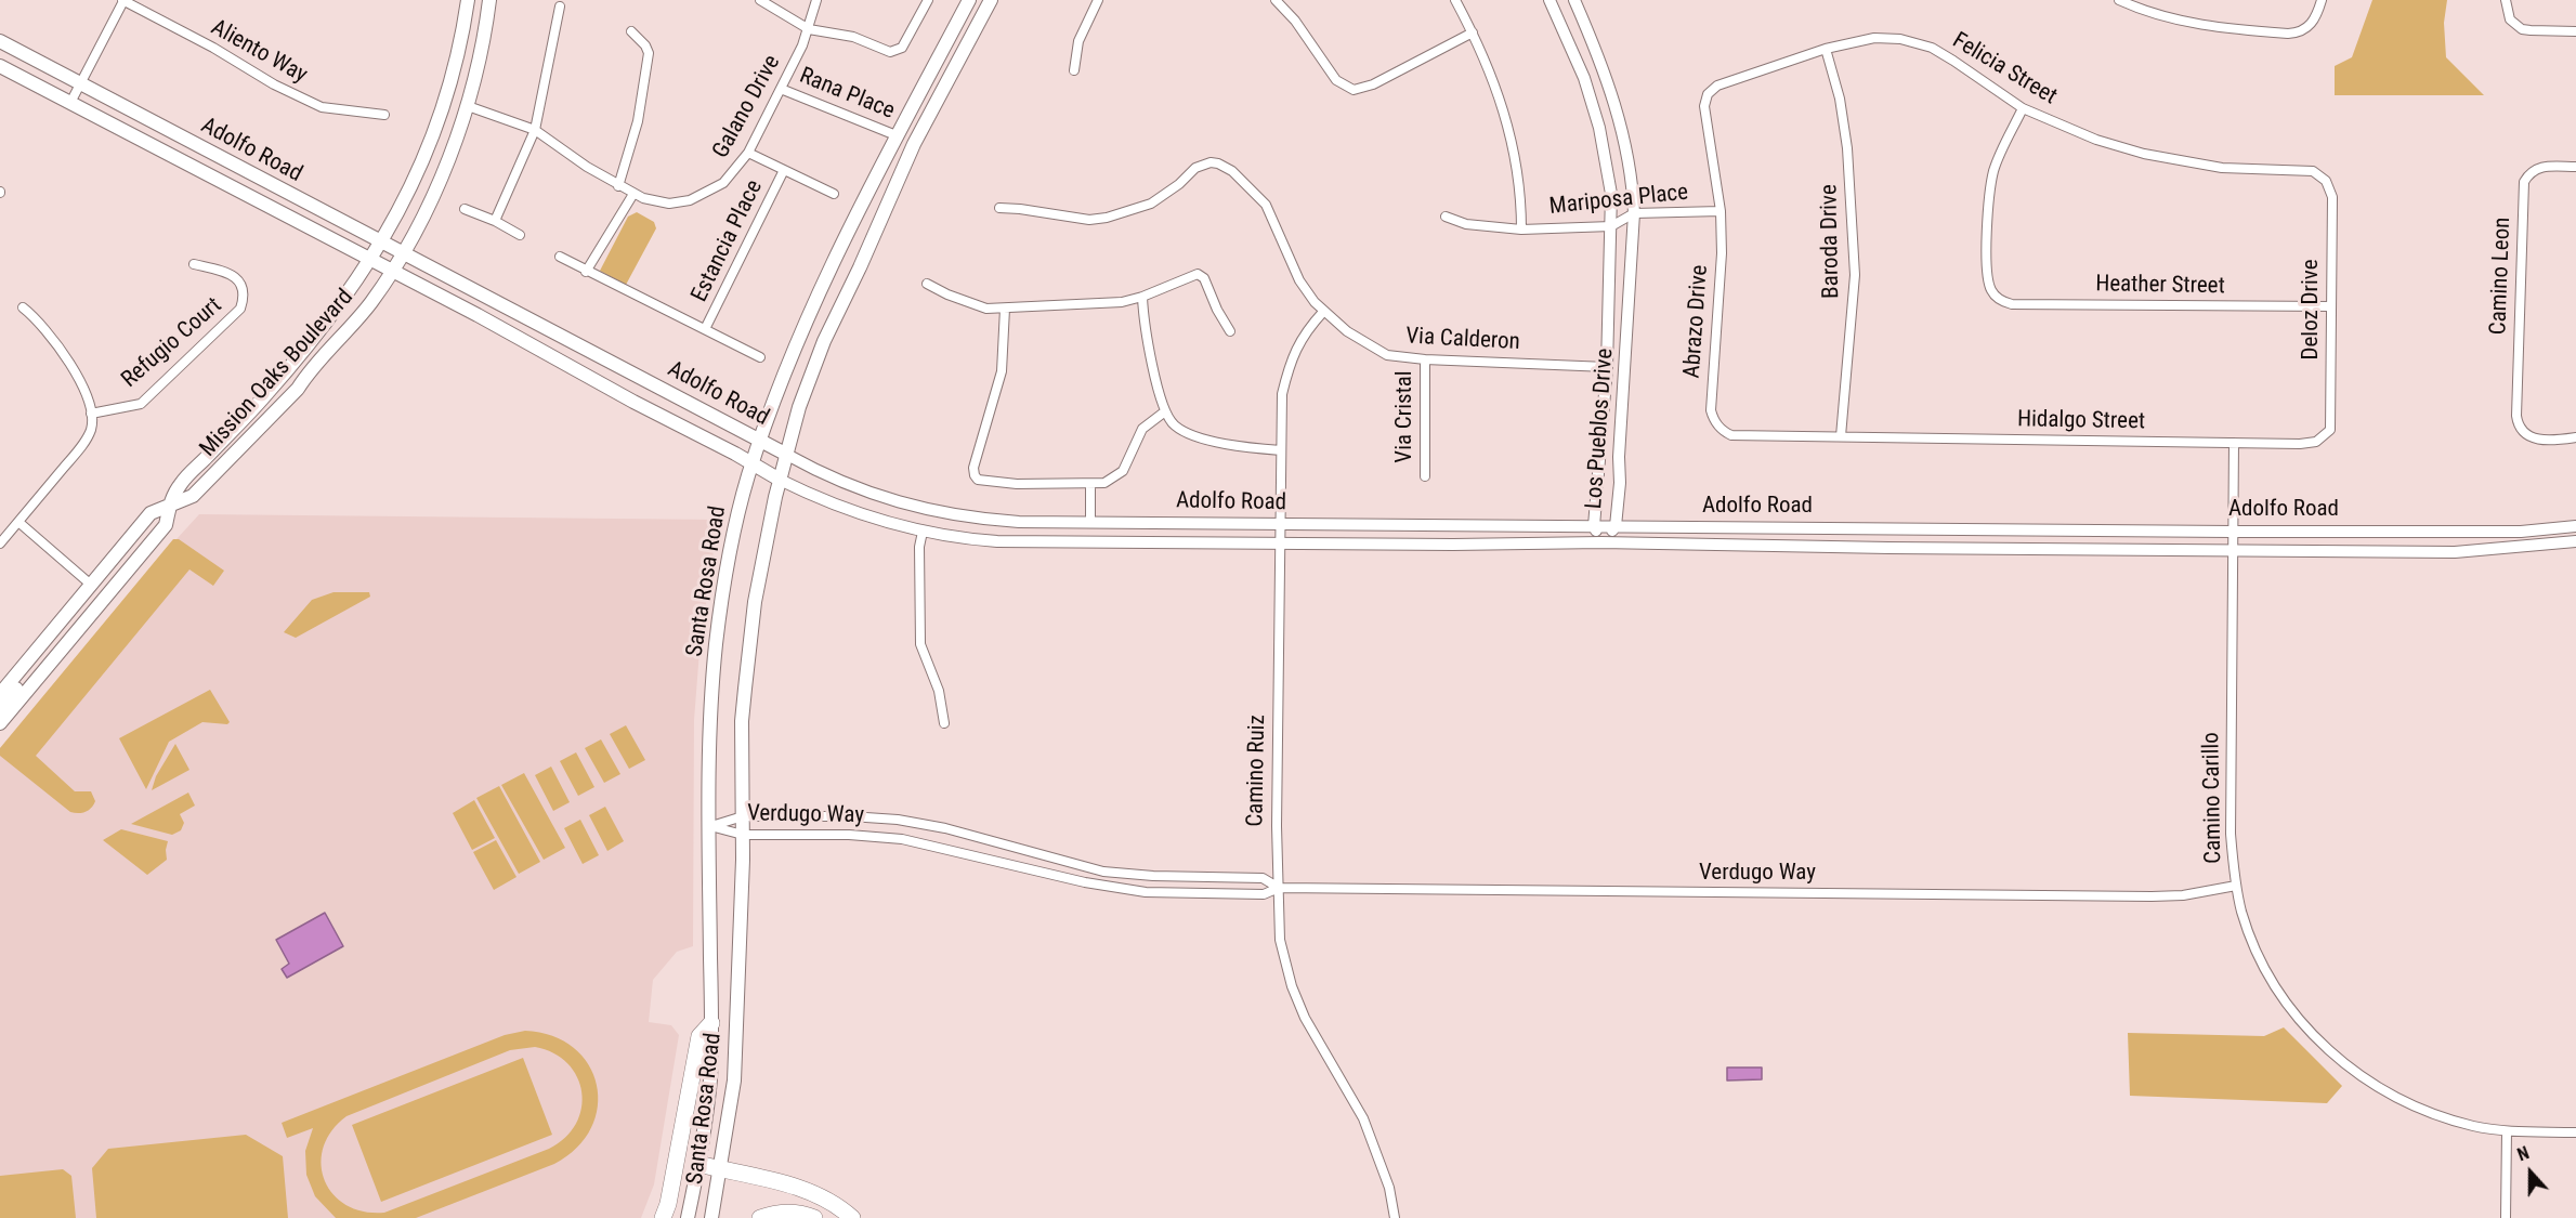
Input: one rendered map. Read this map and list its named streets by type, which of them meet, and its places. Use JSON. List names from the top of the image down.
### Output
{
  "streets": {
    "main road": ["Adolfo Road", "Mission Oaks Boulevard", "Santa Rosa Road"],
    "street": [
      "Aliento Way",
      "Felicia Street",
      "Rana Place",
      "Galano Drive",
      "Mariposa Place",
      "Estancia Place",
      "Baroda Drive",
      "Camino Leon",
      "Heather Street",
      "Deloz Drive",
      "Abrazo Drive",
      "Via Calderon",
      "Refugio Court",
      "Via Cristal",
      "Hidalgo Street",
      "Los Pueblos Drive",
      "Camino Ruiz",
      "Camino Carillo",
      "Verdugo Way"
    ]
  },
  "crossings": [
    ["Felicia Street", "Baroda Drive"],
    ["Felicia Street", "Heather Street"],
    ["Felicia Street", "Deloz Drive"],
    ["Felicia Street", "Abrazo Drive"],
    ["Rana Place", "Galano Drive"],
    ["Rana Place", "Santa Rosa Road"],
    ["Galano Drive", "Estancia Place"],
    ["Galano Drive", "Mission Oaks Boulevard"],
    ["Adolfo Road", "Mission Oaks Boulevard"],
    ["Adolfo Road", "Los Pueblos Drive"],
    ["Adolfo Road", "Santa Rosa Road"],
    ["Adolfo Road", "Camino Ruiz"],
    ["Adolfo Road", "Camino Carillo"],
    ["Mariposa Place", "Abrazo Drive"],
    ["Mariposa Place", "Los Pueblos Drive"],
    ["Baroda Drive", "Abrazo Drive"],
    ["Baroda Drive", "Hidalgo Street"],
    ["Heather Street", "Deloz Drive"],
    ["Deloz Drive", "Hidalgo Street"],
    ["Abrazo Drive", "Hidalgo Street"],
    ["Via Calderon", "Via Cristal"],
    ["Via Calderon", "Los Pueblos Drive"],
    ["Via Calderon", "Camino Ruiz"],
    ["Hidalgo Street", "Camino Carillo"],
    ["Santa Rosa Road", "Verdugo Way"],
    ["Camino Ruiz", "Verdugo Way"],
    ["Camino Carillo", "Verdugo Way"]
  ],
  "north": "top"
}
